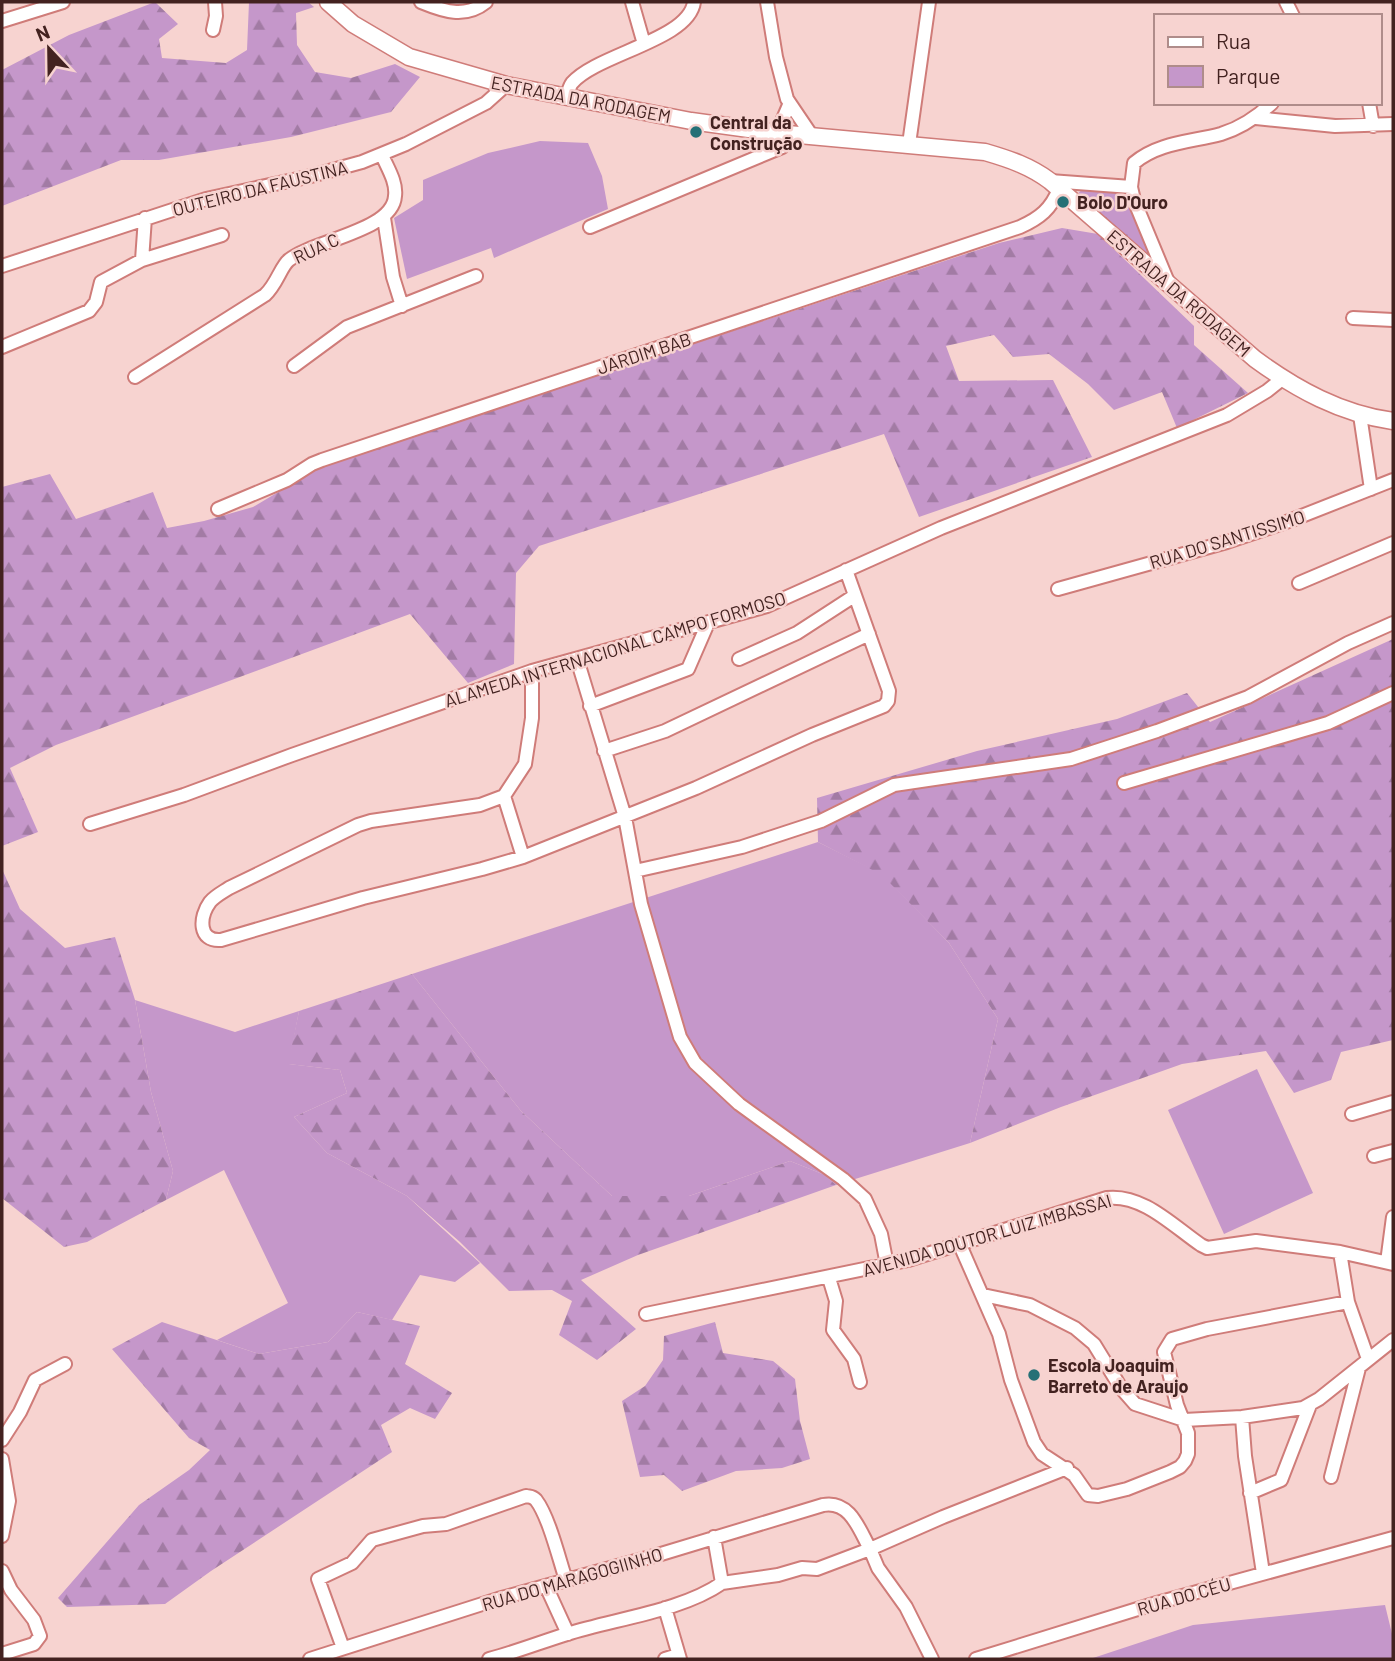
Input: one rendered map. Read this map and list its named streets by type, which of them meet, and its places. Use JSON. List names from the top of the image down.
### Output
{
  "streets": {
    "main road": ["ESTRADA DA RODAGEM"],
    "street": [
      "OUTEIRO DA FAUSTINA",
      "RUA C",
      "JARDIM BAB",
      "RUA DO SANTISSIMO",
      "ALAMEDA INTERNACIONAL CAMPO FORMOSO",
      "AVENIDA DOUTOR LUIZ IMBASSAI",
      "RUA DO MARAGOGIINHO",
      "RUA DO CÉU"
    ]
  },
  "crossings": [
    ["ESTRADA DA RODAGEM", "OUTEIRO DA FAUSTINA"],
    ["ESTRADA DA RODAGEM", "JARDIM BAB"],
    ["ESTRADA DA RODAGEM", "ALAMEDA INTERNACIONAL CAMPO FORMOSO"]
  ],
  "places": ["Central da Construção", "Bolo D'Ouro", "Escola Joaquim Barreto de Araujo"],
  "legend": ["Rua", "Parque"],
  "north": "top"
}
